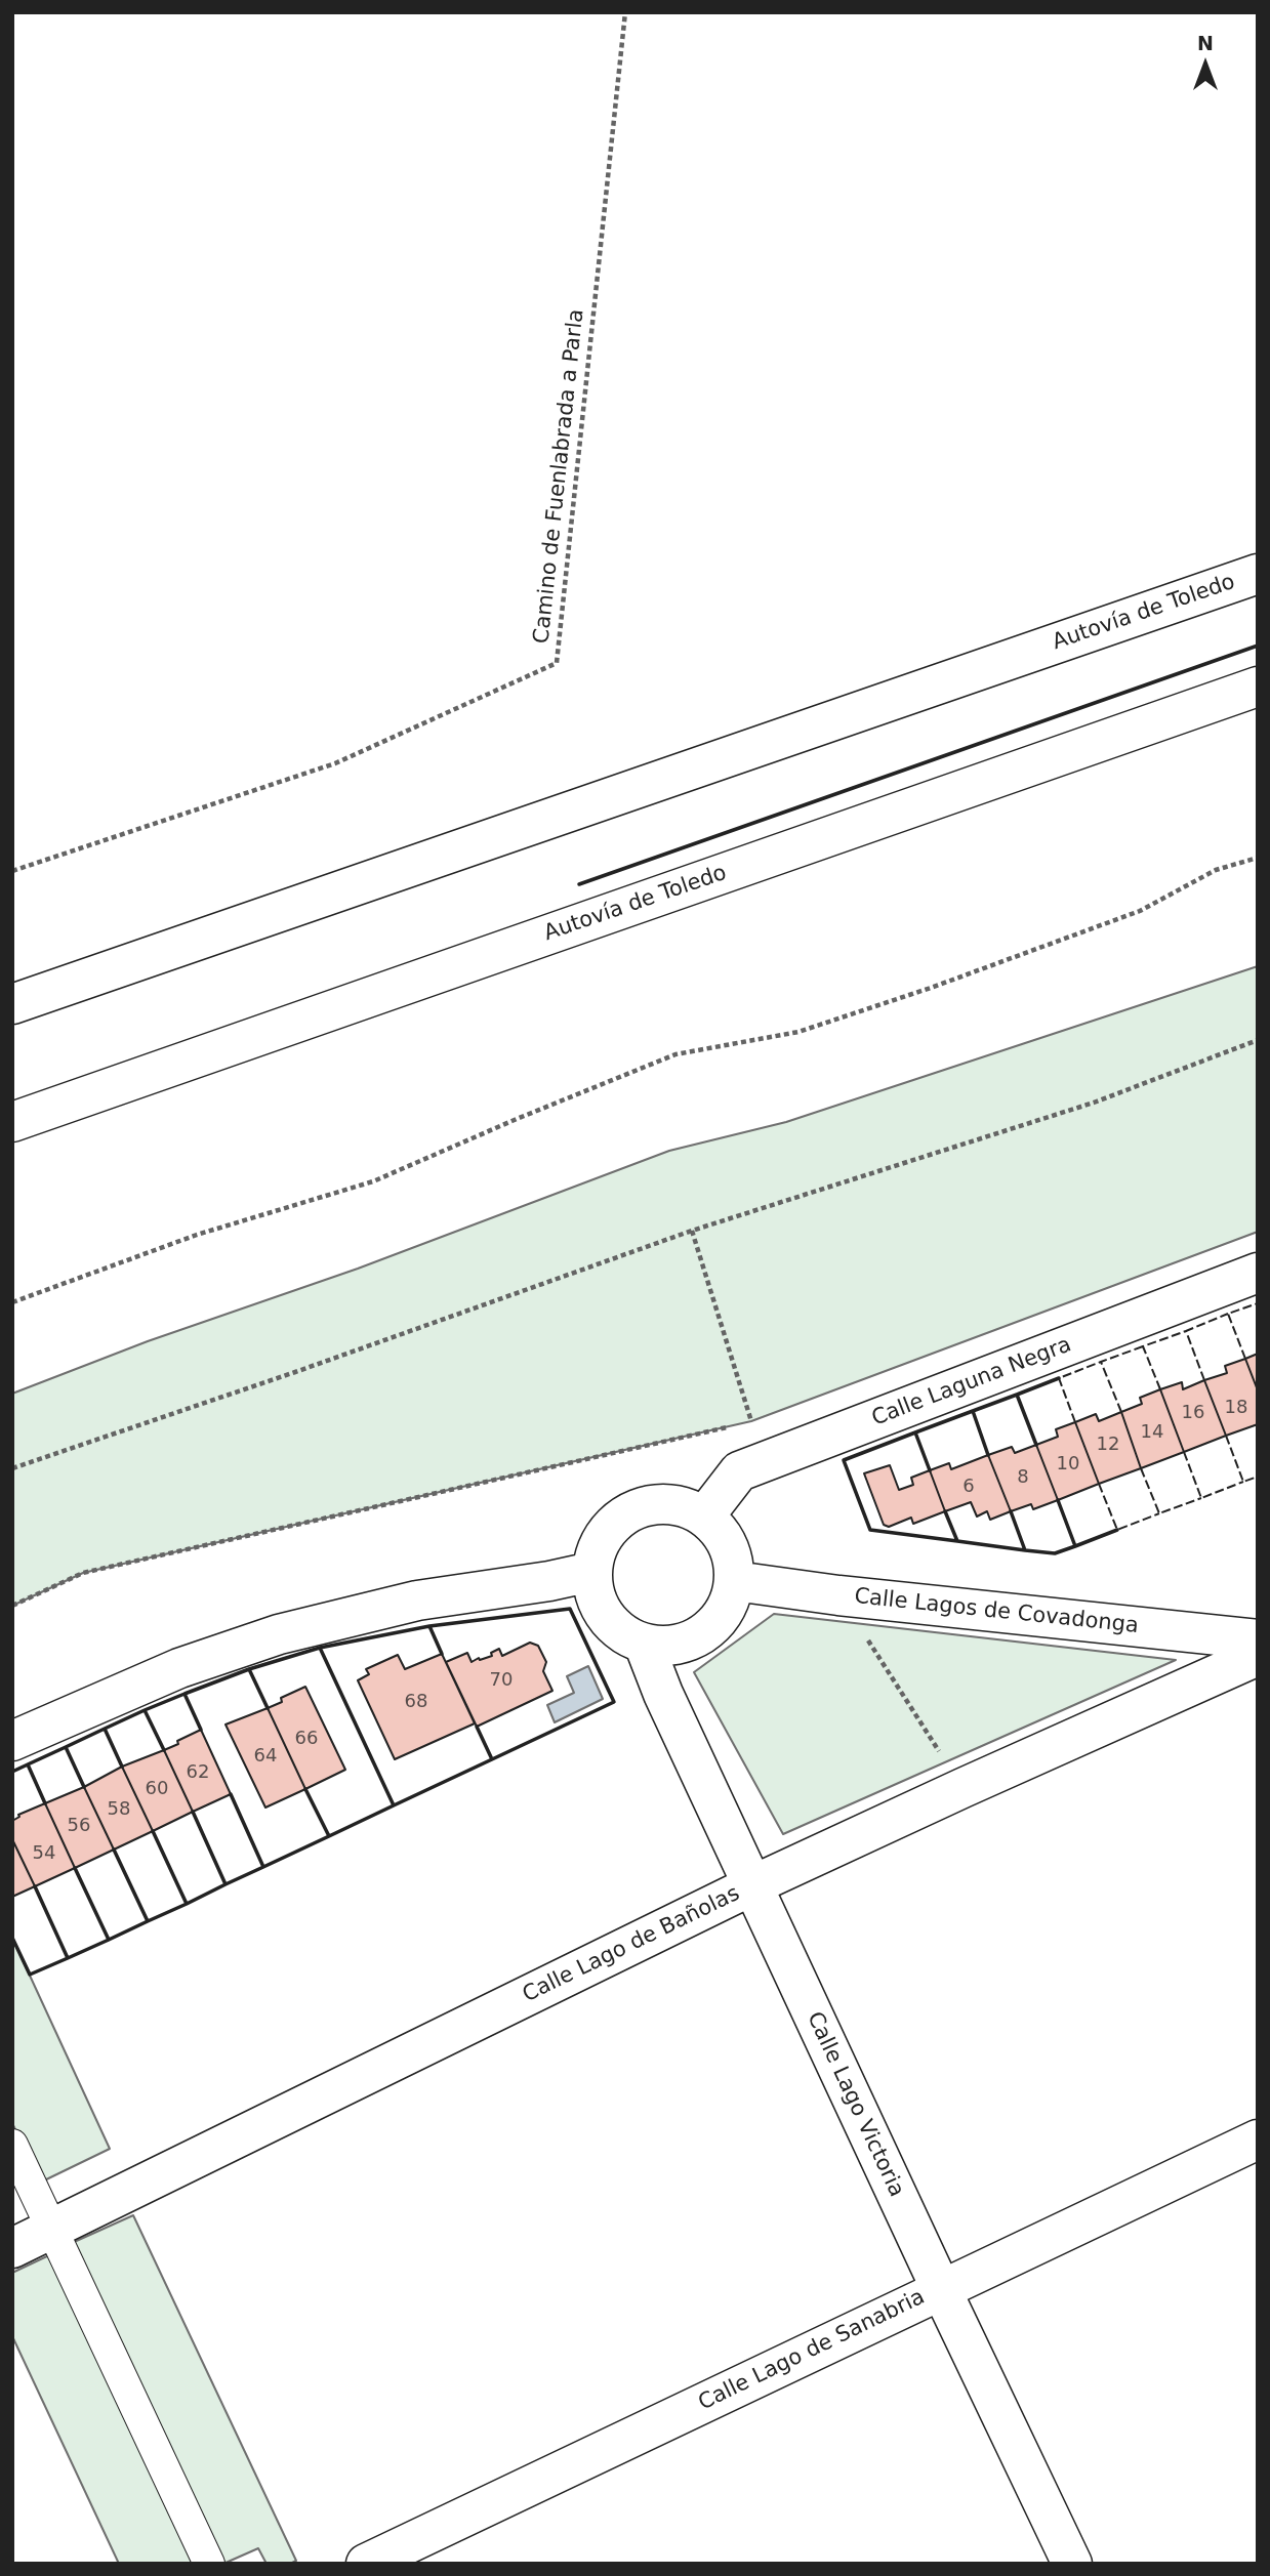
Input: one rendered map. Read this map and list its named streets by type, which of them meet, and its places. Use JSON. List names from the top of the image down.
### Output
{
  "streets": {
    "main road": [
      "Autovía de Toledo",
      "Calle Laguna Negra",
      "Calle Lagos de Covadonga",
      "Calle Lago de Bañolas",
      "Calle Lago Victoria",
      "Calle Lago de Sanabria"
    ],
    "path": ["Camino de Fuenlabrada a Parla"]
  },
  "crossings": [
    ["Calle Laguna Negra", "Calle Lagos de Covadonga"],
    ["Calle Laguna Negra", "Calle Lago Victoria"],
    ["Calle Lagos de Covadonga", "Calle Lago Victoria"],
    ["Calle Lago de Bañolas", "Calle Lago Victoria"],
    ["Calle Lago Victoria", "Calle Lago de Sanabria"]
  ],
  "house_numbers": [
    "18",
    "16",
    "14",
    "12",
    "10",
    "8",
    "6",
    "70",
    "68",
    "66",
    "64",
    "62",
    "60",
    "58",
    "56",
    "54"
  ],
  "north": "top"
}
